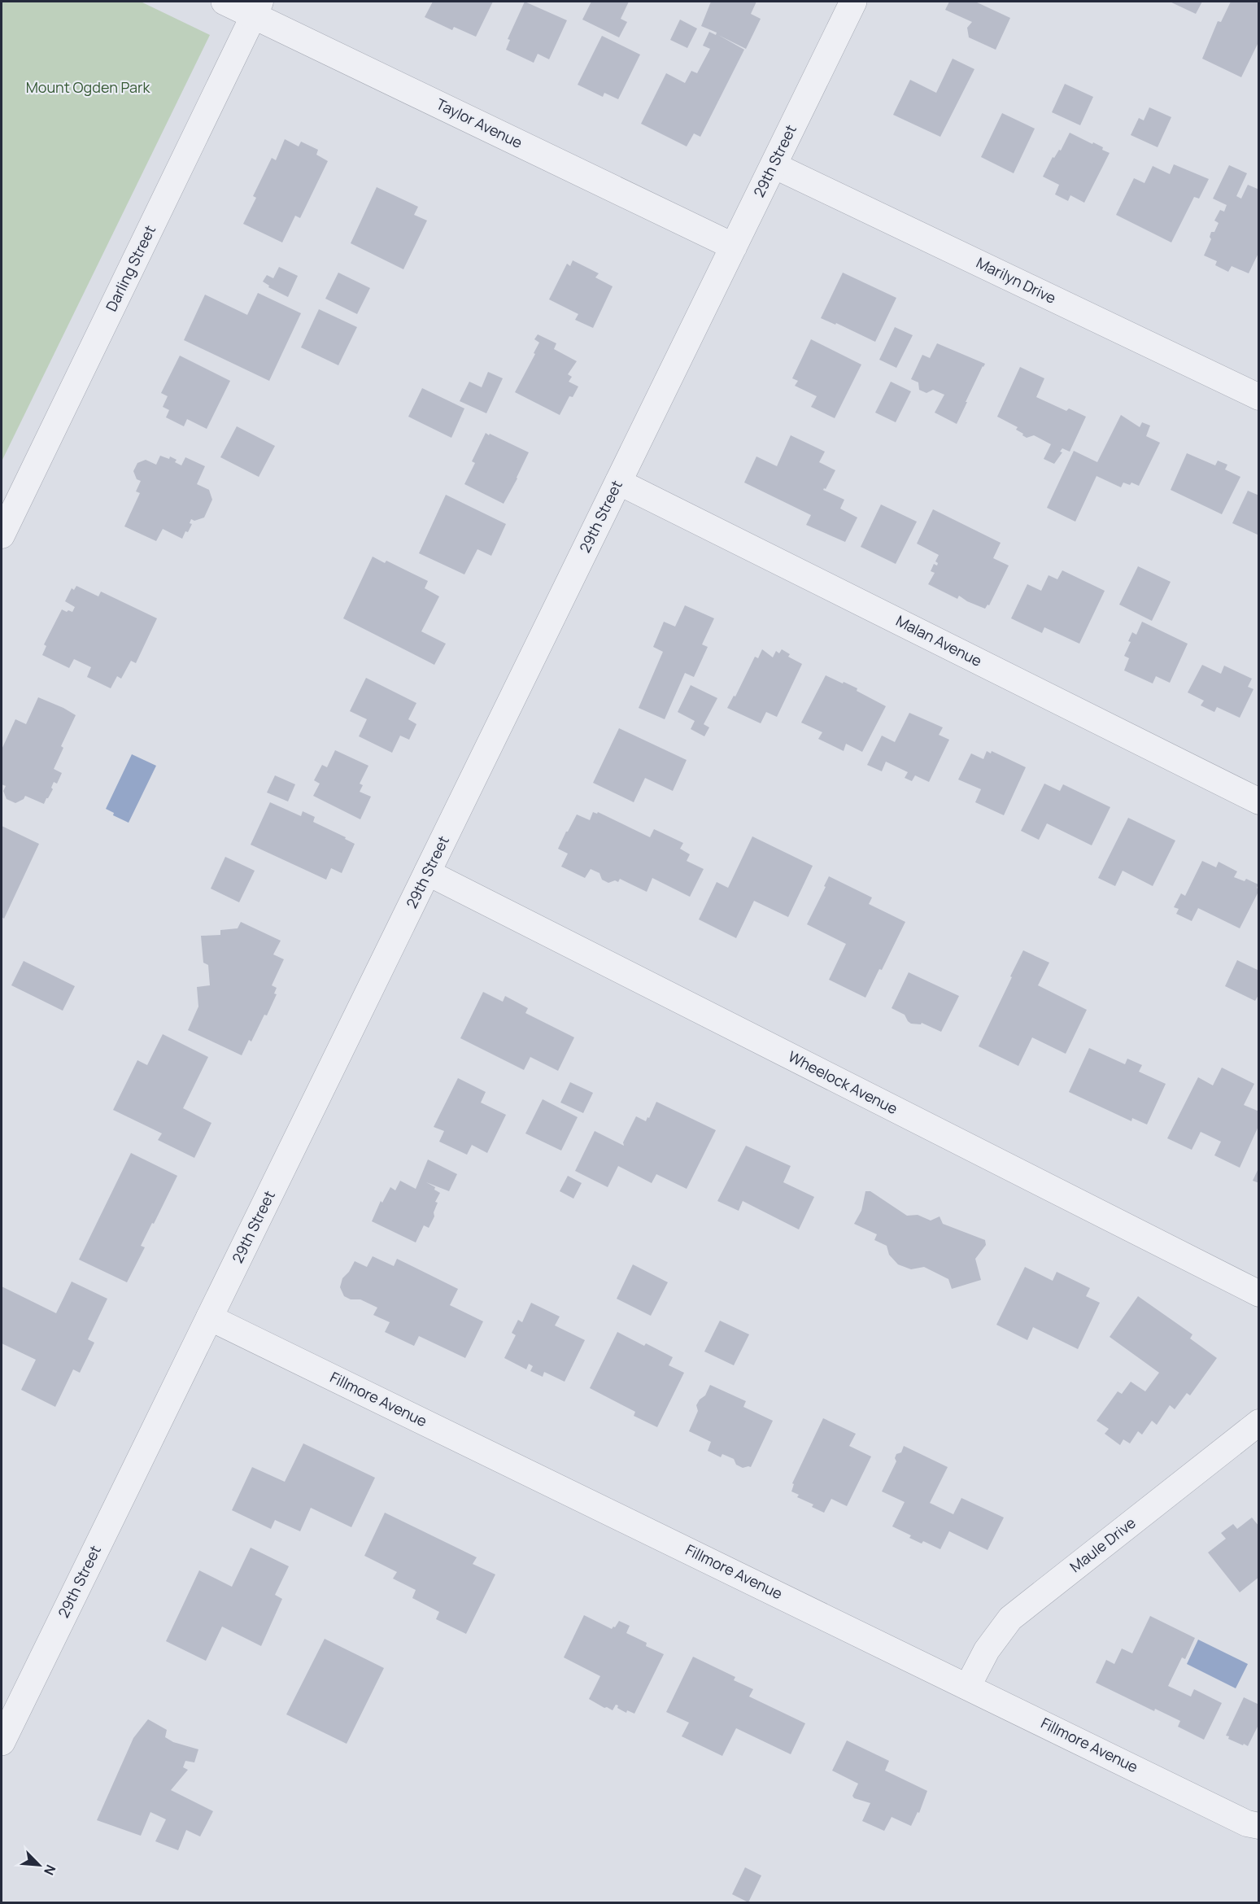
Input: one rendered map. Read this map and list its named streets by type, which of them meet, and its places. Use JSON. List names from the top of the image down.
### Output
{
  "streets": {
    "street": [
      "Taylor Avenue",
      "29th Street",
      "Darling Street",
      "Marilyn Drive",
      "Malan Avenue",
      "Wheelock Avenue",
      "Fillmore Avenue",
      "Maule Drive"
    ]
  },
  "crossings": [
    ["Taylor Avenue", "29th Street"],
    ["Taylor Avenue", "Darling Street"],
    ["29th Street", "Marilyn Drive"],
    ["29th Street", "Malan Avenue"],
    ["29th Street", "Wheelock Avenue"],
    ["29th Street", "Fillmore Avenue"],
    ["Fillmore Avenue", "Maule Drive"]
  ],
  "parks": ["Mount Ogden Park"],
  "north": "bottom right"
}
